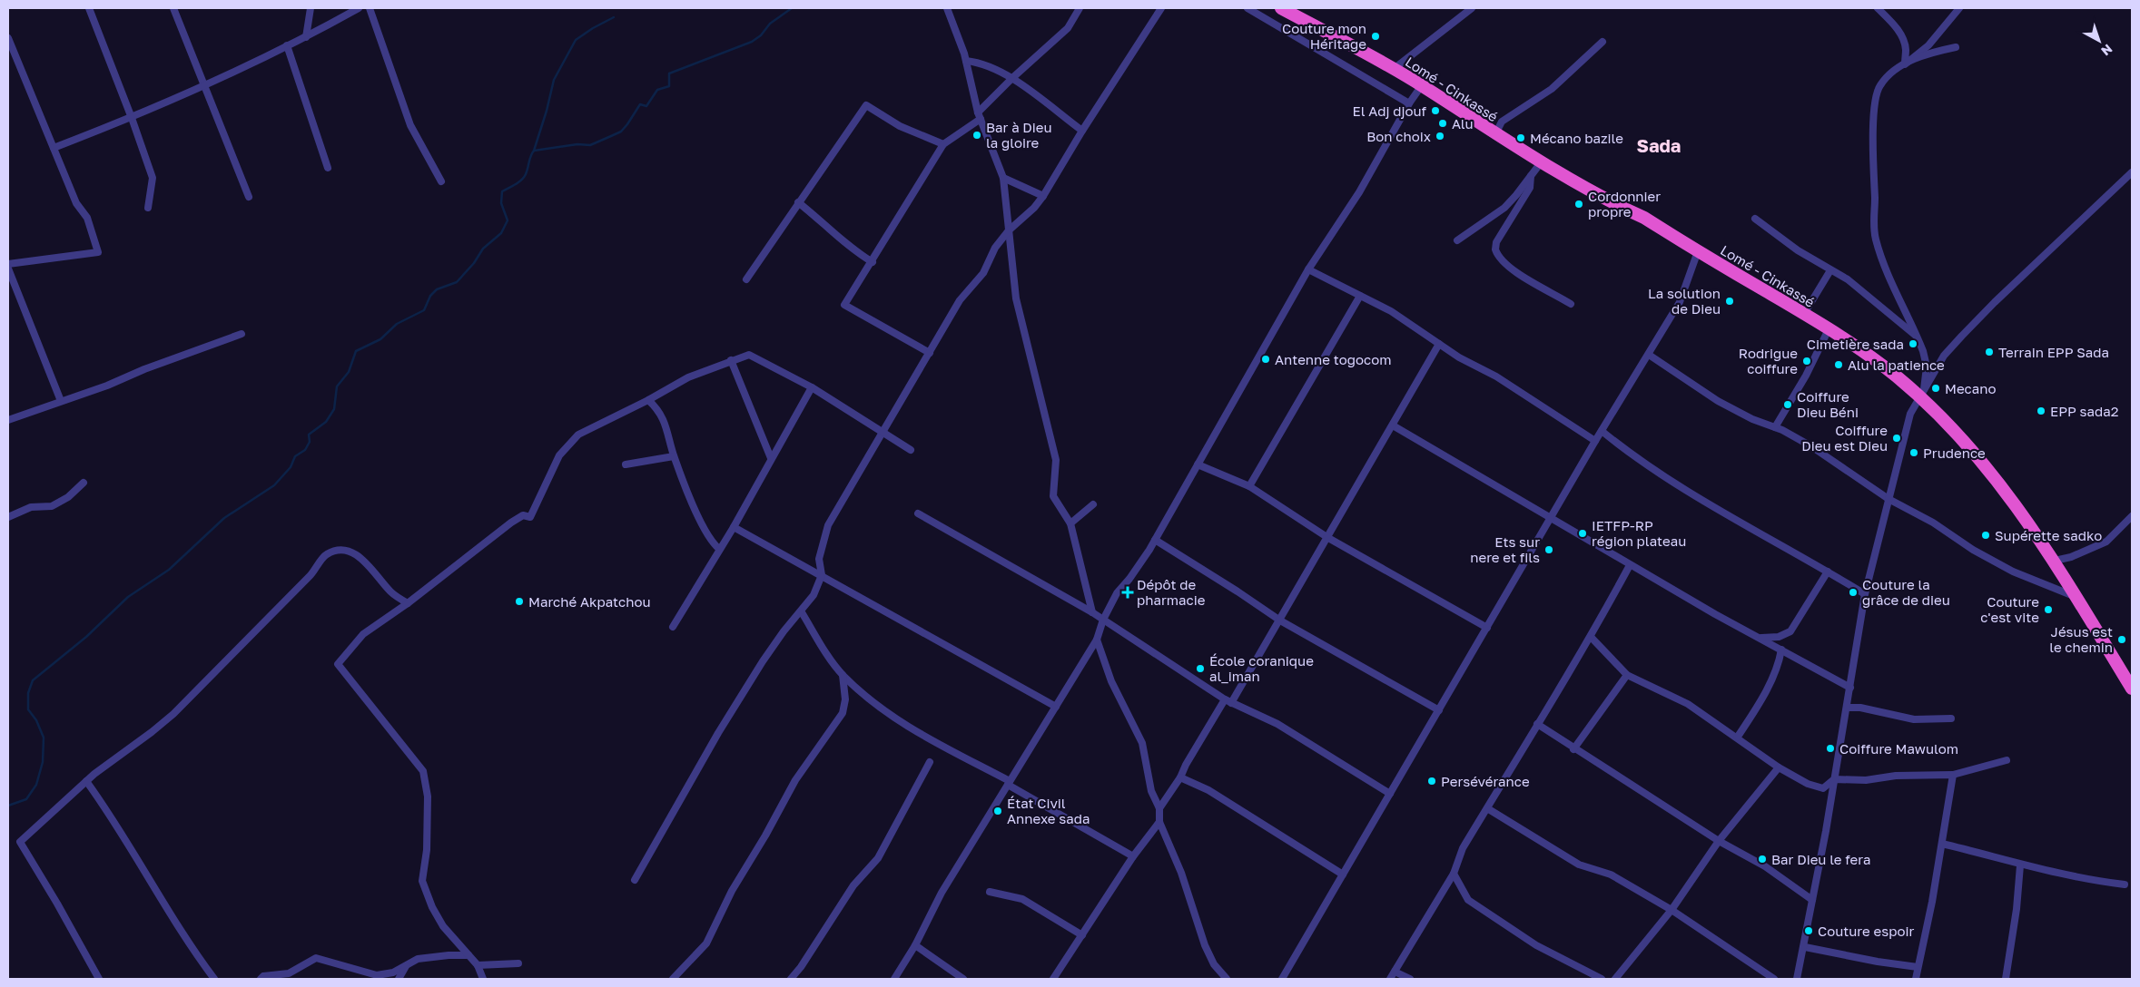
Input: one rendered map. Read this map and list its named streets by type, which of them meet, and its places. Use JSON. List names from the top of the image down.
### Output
{
  "streets": {
    "highway": ["Lomé - Cinkassé"]
  },
  "districts": ["Sada"],
  "places": {
    "other": [
      "Couture mon Héritage",
      "El Adj djouf",
      "Alu",
      "Bar à Dieu la gloire",
      "Bon choix",
      "Mécano bazile",
      "Cordonnier propre",
      "La solution de Dieu",
      "Cimetière sada",
      "Terrain EPP Sada",
      "Antenne togocom",
      "Rodrigue coiffure",
      "Alu la patience",
      "Mecano",
      "Coiffure Dieu Béni",
      "EPP sada2",
      "Coiffure Dieu est Dieu",
      "Prudence",
      "IETFP-RP région plateau",
      "Supérette sadko",
      "Ets sur nere et fils",
      "Couture la grâce de dieu",
      "Marché Akpatchou",
      "Couture c'est vite",
      "Jésus est le chemin",
      "École coranique al_iman",
      "Coiffure Mawulom",
      "Persévérance",
      "État Civil Annexe sada",
      "Bar Dieu le fera",
      "Couture espoir"
    ],
    "health": ["Dépôt de pharmacie"]
  },
  "north": "bottom right"
}
